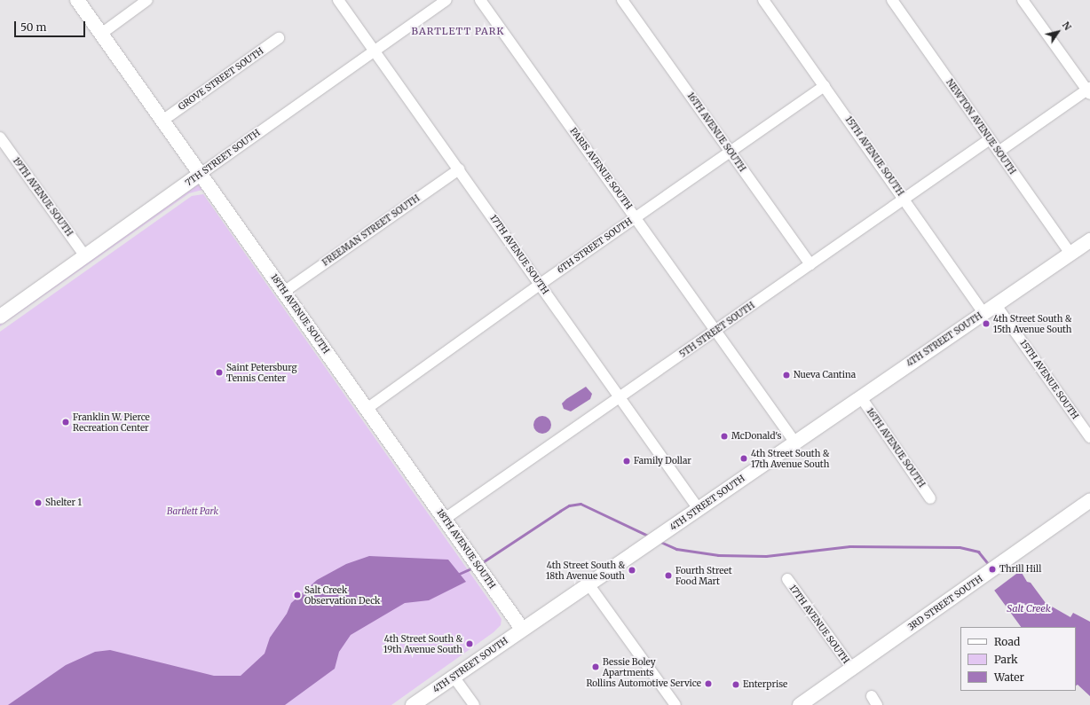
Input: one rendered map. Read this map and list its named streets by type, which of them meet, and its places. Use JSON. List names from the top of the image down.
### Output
{
  "streets": {
    "street": [
      "GROVE STREET SOUTH",
      "NEWTON AVENUE SOUTH",
      "16TH AVENUE SOUTH",
      "15TH AVENUE SOUTH",
      "7TH STREET SOUTH",
      "PARIS AVENUE SOUTH",
      "19TH AVENUE SOUTH",
      "FREEMAN STREET SOUTH",
      "6TH STREET SOUTH",
      "17TH AVENUE SOUTH",
      "18TH AVENUE SOUTH",
      "5TH STREET SOUTH",
      "4TH STREET SOUTH",
      "3RD STREET SOUTH"
    ]
  },
  "crossings": [
    ["GROVE STREET SOUTH", "18TH AVENUE SOUTH"],
    ["NEWTON AVENUE SOUTH", "5TH STREET SOUTH"],
    ["NEWTON AVENUE SOUTH", "4TH STREET SOUTH"],
    ["16TH AVENUE SOUTH", "6TH STREET SOUTH"],
    ["16TH AVENUE SOUTH", "5TH STREET SOUTH"],
    ["16TH AVENUE SOUTH", "4TH STREET SOUTH"],
    ["15TH AVENUE SOUTH", "6TH STREET SOUTH"],
    ["15TH AVENUE SOUTH", "5TH STREET SOUTH"],
    ["15TH AVENUE SOUTH", "4TH STREET SOUTH"],
    ["7TH STREET SOUTH", "19TH AVENUE SOUTH"],
    ["7TH STREET SOUTH", "17TH AVENUE SOUTH"],
    ["7TH STREET SOUTH", "18TH AVENUE SOUTH"],
    ["PARIS AVENUE SOUTH", "6TH STREET SOUTH"],
    ["PARIS AVENUE SOUTH", "5TH STREET SOUTH"],
    ["PARIS AVENUE SOUTH", "4TH STREET SOUTH"],
    ["FREEMAN STREET SOUTH", "17TH AVENUE SOUTH"],
    ["FREEMAN STREET SOUTH", "18TH AVENUE SOUTH"],
    ["6TH STREET SOUTH", "17TH AVENUE SOUTH"],
    ["6TH STREET SOUTH", "18TH AVENUE SOUTH"],
    ["17TH AVENUE SOUTH", "5TH STREET SOUTH"],
    ["17TH AVENUE SOUTH", "4TH STREET SOUTH"],
    ["17TH AVENUE SOUTH", "3RD STREET SOUTH"],
    ["18TH AVENUE SOUTH", "5TH STREET SOUTH"],
    ["18TH AVENUE SOUTH", "4TH STREET SOUTH"]
  ],
  "districts": ["BARTLETT PARK"],
  "water": ["Salt Creek"],
  "parks": ["Bartlett Park"],
  "places": [
    "4th Street South & 15th Avenue South",
    "Saint Petersburg Tennis Center",
    "Nueva Cantina",
    "Franklin W. Pierce Recreation Center",
    "McDonald's",
    "4th Street South & 17th Avenue South",
    "Family Dollar",
    "Shelter 1",
    "Thrill Hill",
    "4th Street South & 18th Avenue South",
    "Fourth Street Food Mart",
    "Salt Creek Observation Deck",
    "4th Street South & 19th Avenue South",
    "Bessie Boley Apartments",
    "Rollins Automotive Service",
    "Enterprise"
  ],
  "legend": ["Road", "Park", "Water"],
  "scale_bar": "50 m",
  "north": "top right"
}
